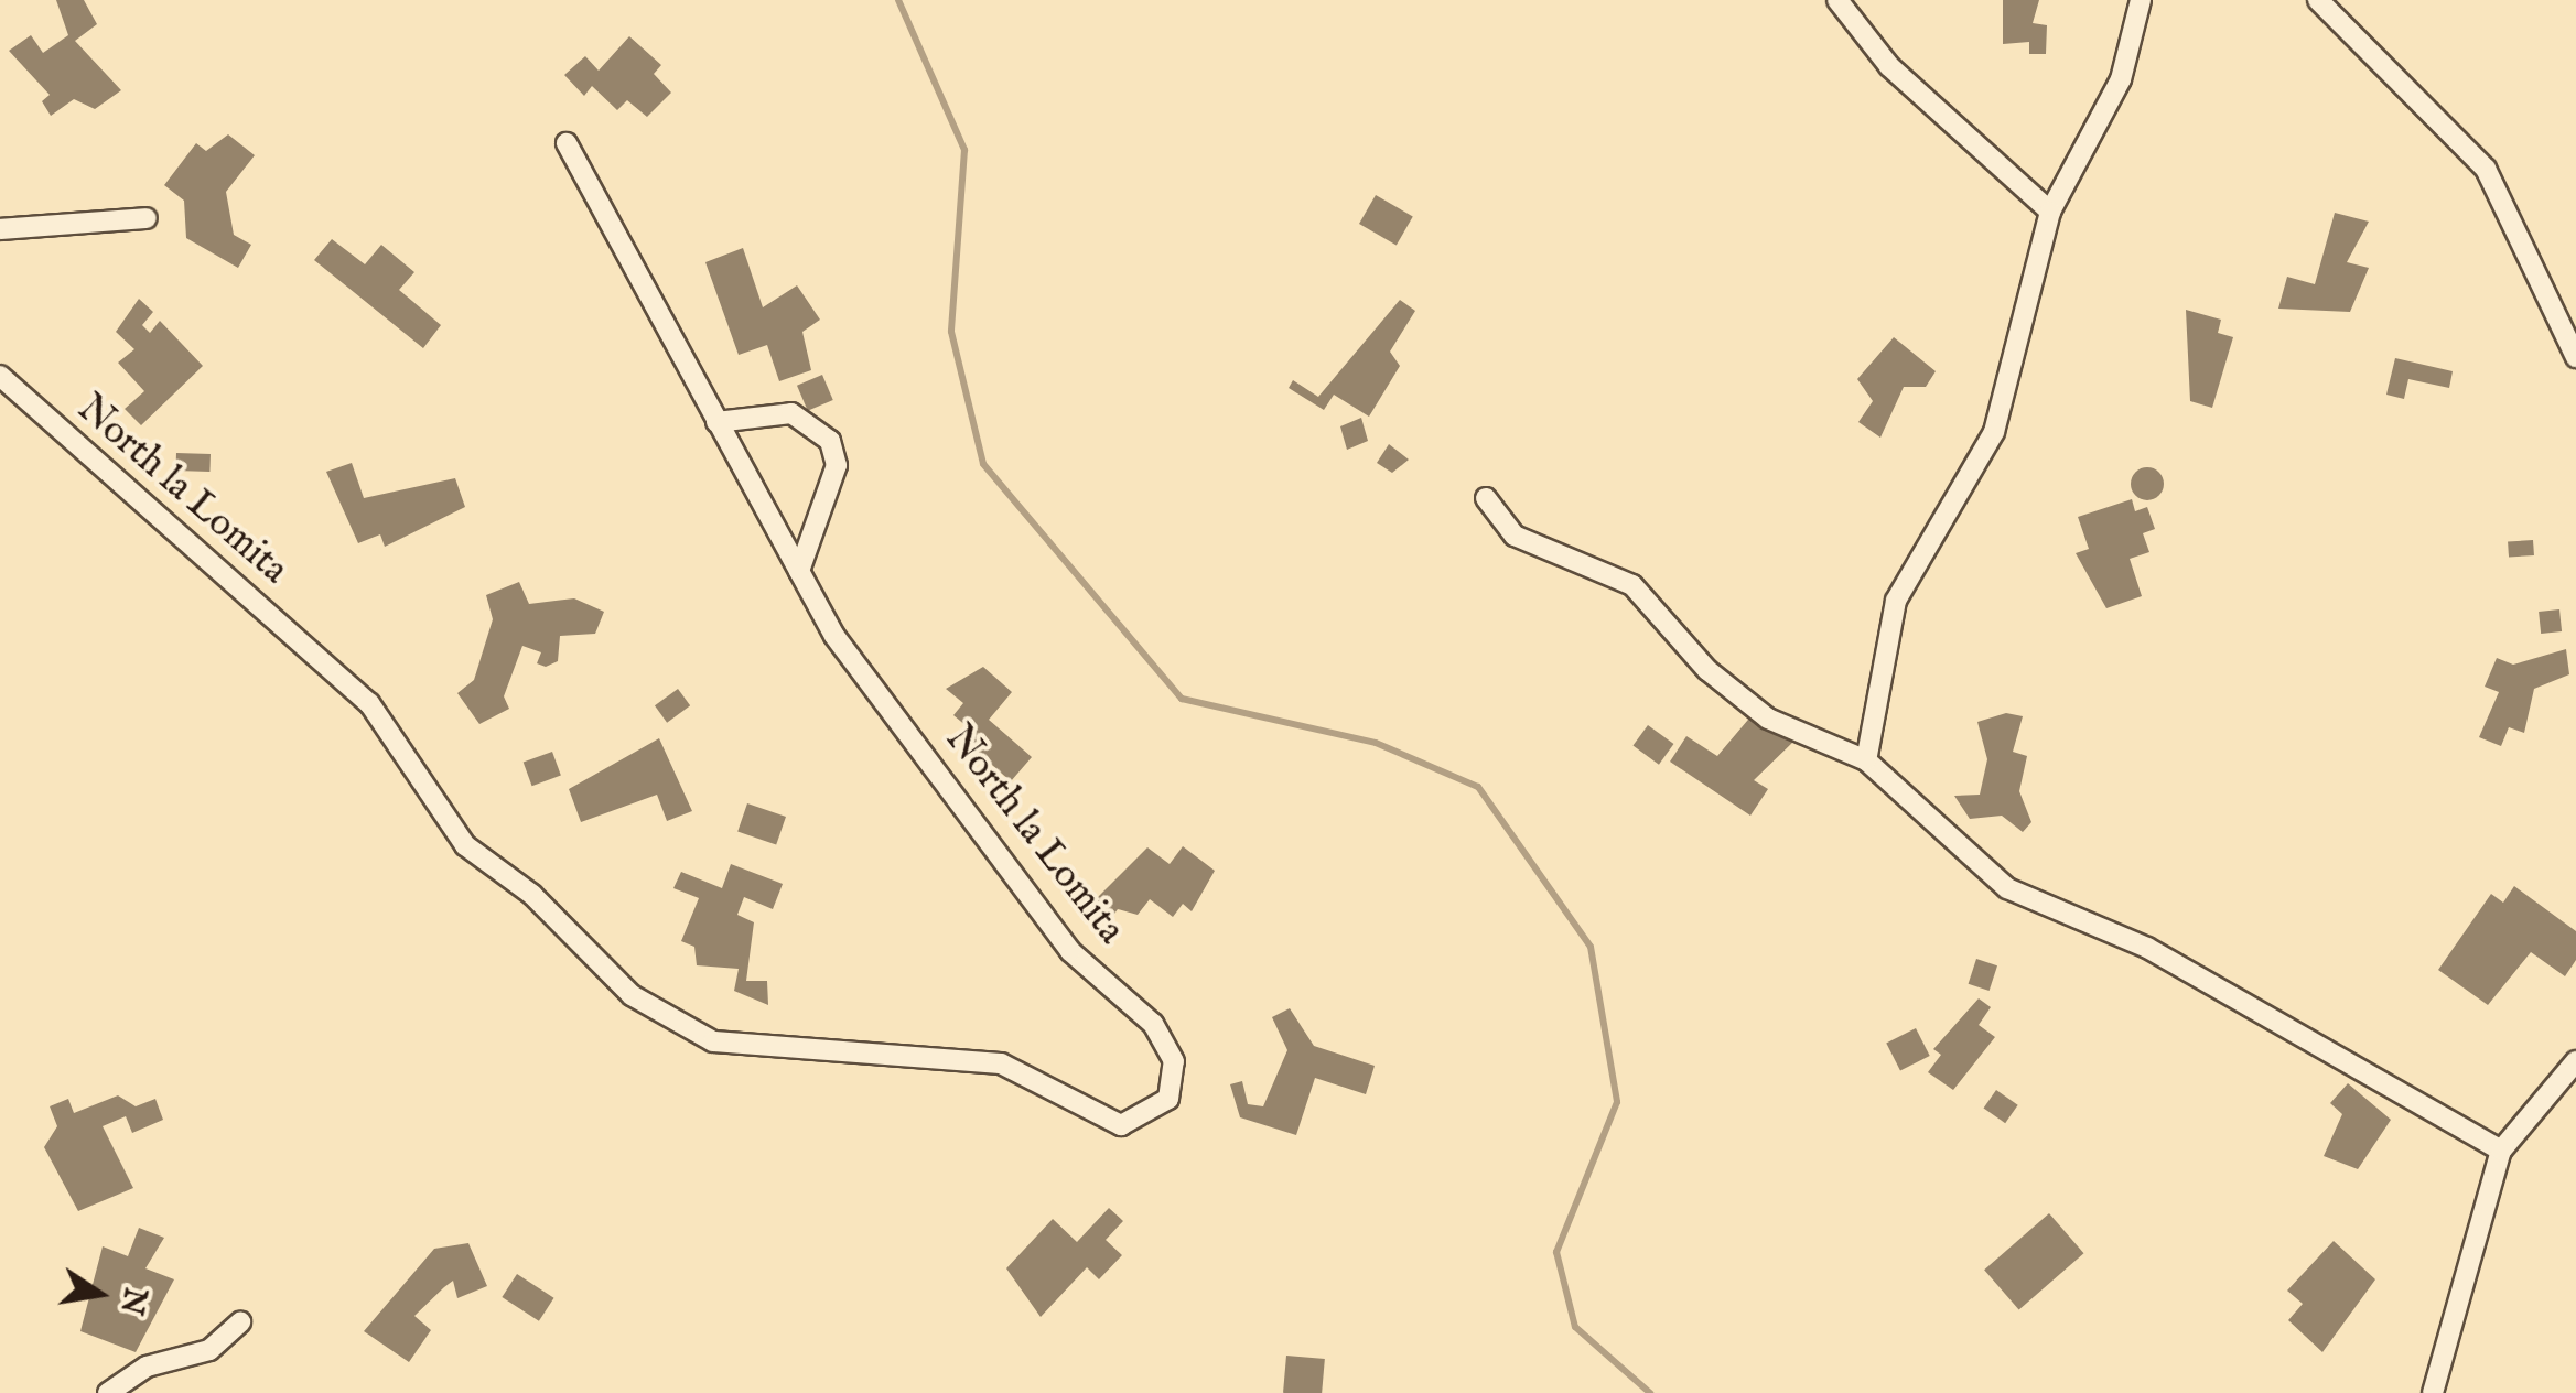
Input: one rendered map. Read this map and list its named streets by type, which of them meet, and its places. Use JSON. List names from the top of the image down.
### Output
{
  "streets": {
    "street": ["North la Lomita"]
  },
  "north": "right"
}
